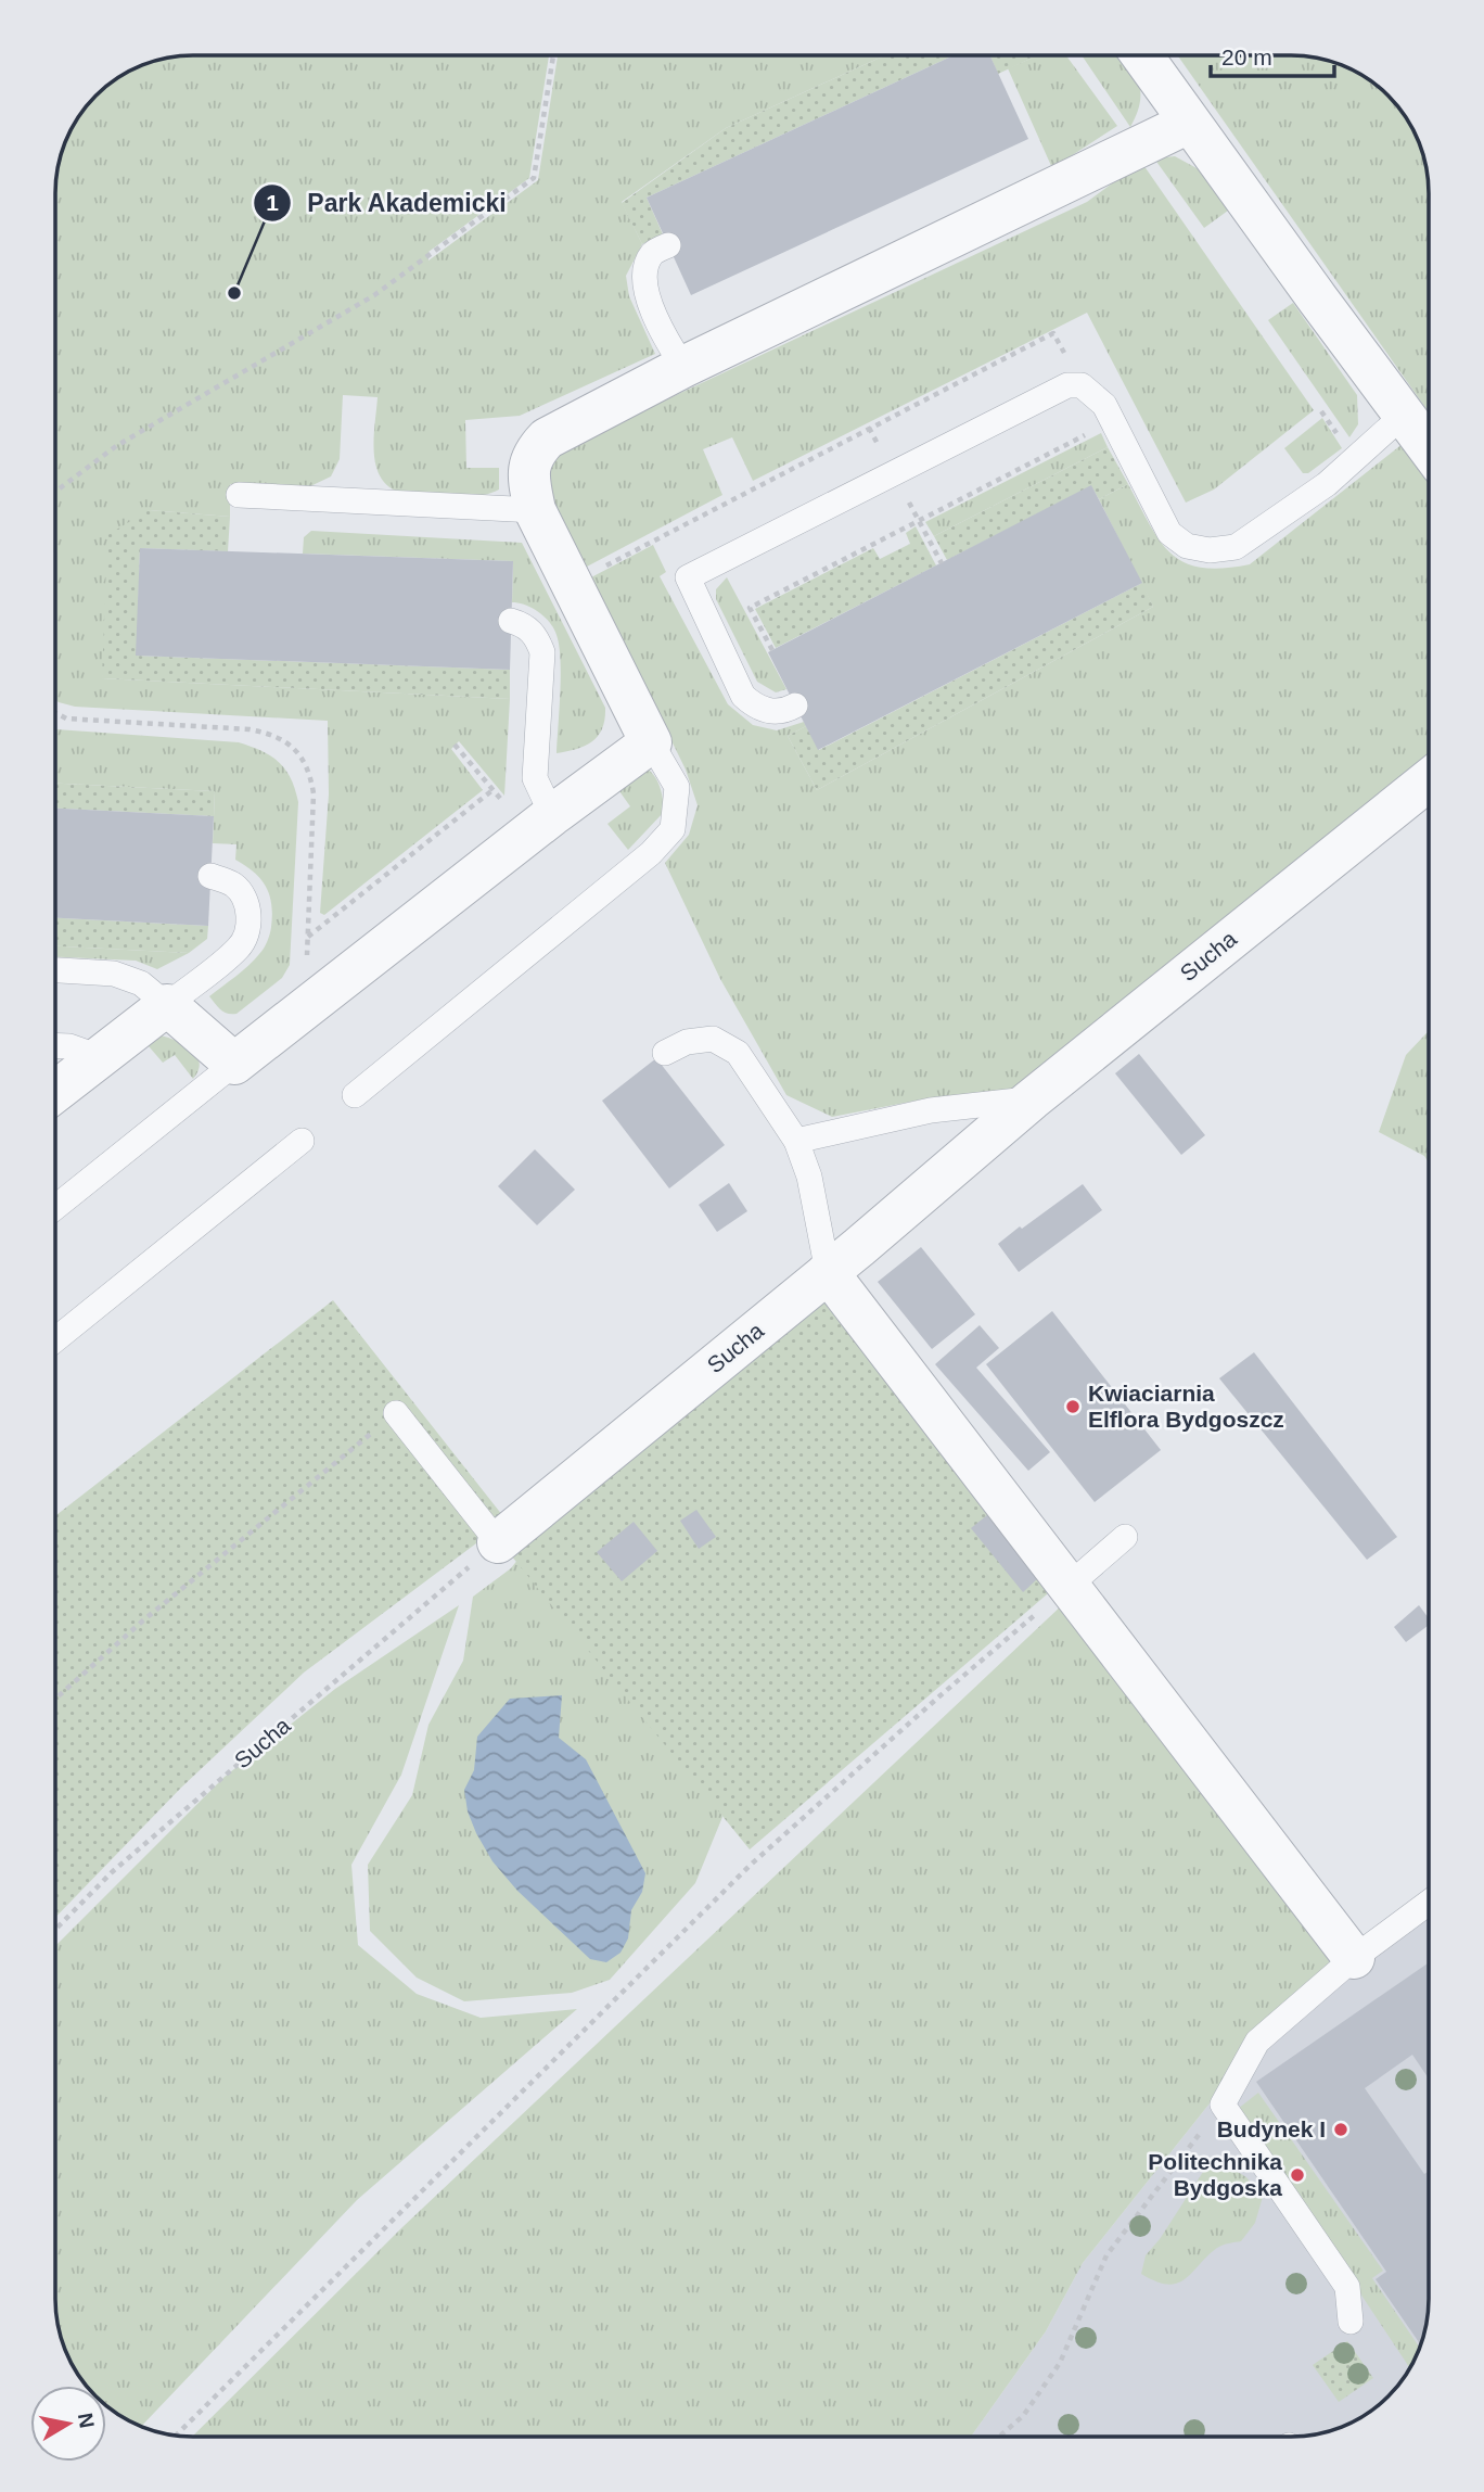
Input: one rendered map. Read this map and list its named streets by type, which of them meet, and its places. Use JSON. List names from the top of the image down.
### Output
{
  "streets": {
    "street": ["Sucha"]
  },
  "places": [
    "Park Akademicki",
    "Kwiaciarnia Elflora Bydgoszcz",
    "Budynek I",
    "Politechnika Bydgoska"
  ],
  "scale_bar": "20 m",
  "north": "right"
}
